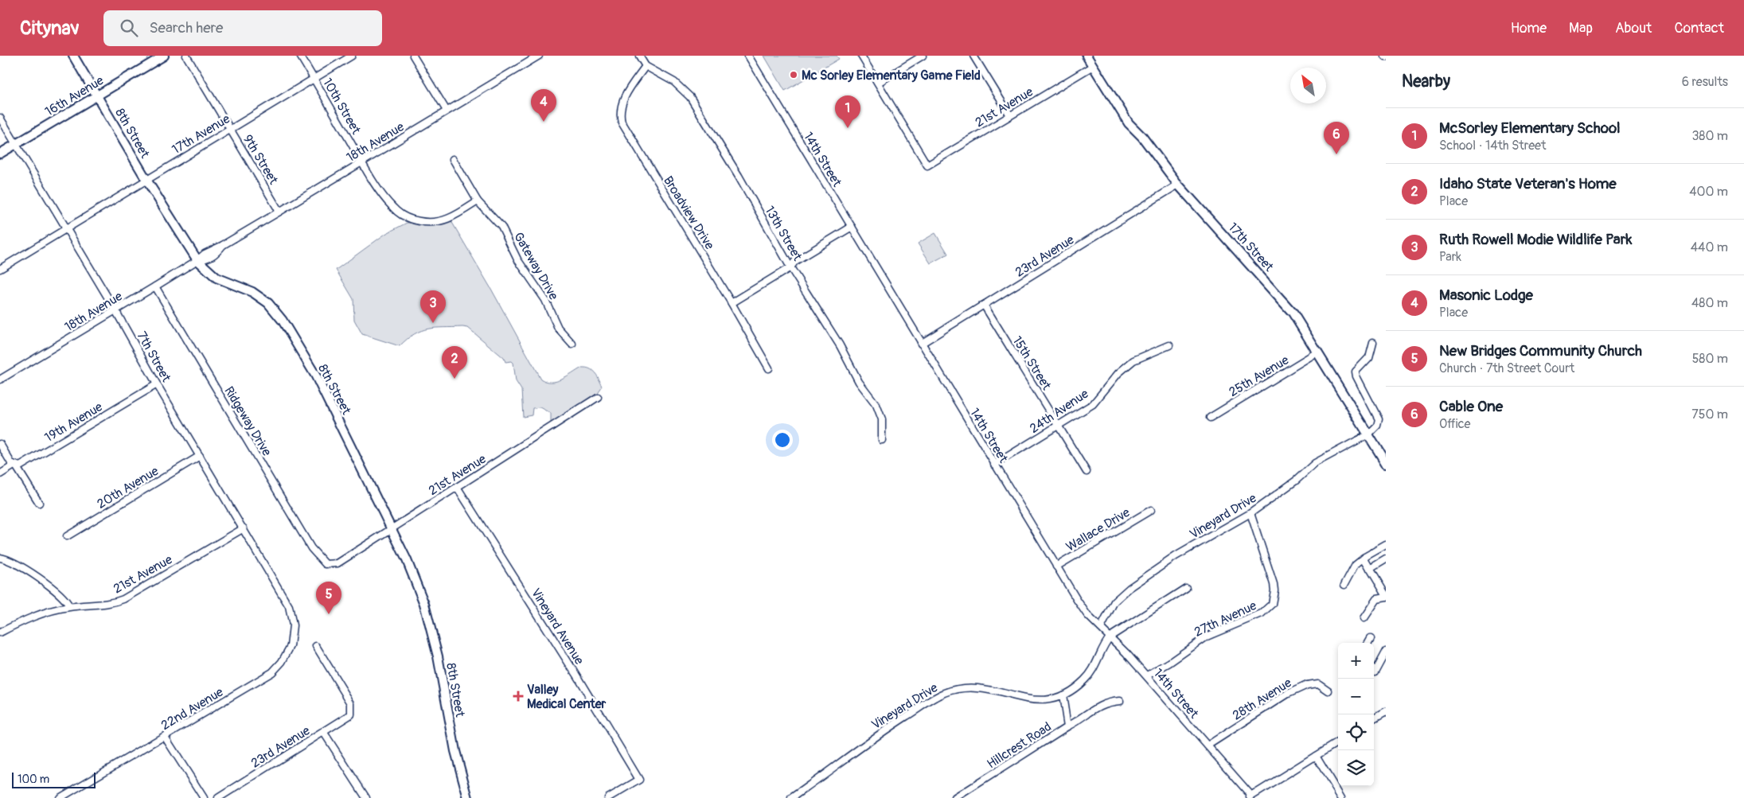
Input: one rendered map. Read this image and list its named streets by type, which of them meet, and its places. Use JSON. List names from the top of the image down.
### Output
{
  "streets": {
    "main road": ["16th Avenue", "8th Street", "17th Street"],
    "street": [
      "10th Street",
      "21st Avenue",
      "17th Avenue",
      "18th Avenue",
      "9th Street",
      "14th Street",
      "Broadview Drive",
      "13th Street",
      "23rd Avenue",
      "Gateway Drive",
      "7th Street",
      "15th Street",
      "25th Avenue",
      "24th Avenue",
      "Ridgeway Drive",
      "19th Avenue",
      "20th Avenue",
      "Vineyard Drive",
      "Wallace Drive",
      "27th Avenue",
      "Vineyard Avenue",
      "28th Avenue",
      "22nd Avenue",
      "Hillcrest Road"
    ]
  },
  "crossings": [
    ["16th Avenue", "8th Street"],
    ["16th Avenue", "7th Street"],
    ["10th Street", "17th Avenue"],
    ["10th Street", "18th Avenue"],
    ["10th Street", "Gateway Drive"],
    ["21st Avenue", "8th Street"],
    ["21st Avenue", "17th Street"],
    ["21st Avenue", "7th Street"],
    ["21st Avenue", "Ridgeway Drive"],
    ["21st Avenue", "Vineyard Avenue"],
    ["8th Street", "17th Avenue"],
    ["8th Street", "18th Avenue"],
    ["17th Avenue", "9th Street"],
    ["17th Avenue", "7th Street"],
    ["18th Avenue", "9th Street"],
    ["18th Avenue", "7th Street"],
    ["18th Avenue", "Ridgeway Drive"],
    ["14th Street", "23rd Avenue"],
    ["14th Street", "24th Avenue"],
    ["14th Street", "Vineyard Drive"],
    ["14th Street", "Wallace Drive"],
    ["14th Street", "27th Avenue"],
    ["14th Street", "28th Avenue"],
    ["Broadview Drive", "13th Street"],
    ["17th Street", "23rd Avenue"],
    ["17th Street", "25th Avenue"],
    ["17th Street", "Vineyard Drive"],
    ["23rd Avenue", "15th Street"],
    ["7th Street", "19th Avenue"],
    ["7th Street", "20th Avenue"],
    ["7th Street", "22nd Avenue"],
    ["15th Street", "24th Avenue"],
    ["Vineyard Drive", "27th Avenue"],
    ["Vineyard Drive", "Hillcrest Road"]
  ],
  "places": {
    "other": ["Mc Sorley Elementary Game Field"],
    "health": ["Valley Medical Center"]
  },
  "scale_bar": "100 m",
  "north": "top left",
  "page": {
    "header": "Citynav",
    "search": "Search here",
    "nav": [
      "Home",
      "Map",
      "About",
      "Contact"
    ],
    "heading": ["Nearby", "6 results"],
    "pins": [
      "4",
      "1",
      "6",
      "3",
      "2",
      "5"
    ],
    "list": [
      {
        "mark": "1",
        "name": "McSorley Elementary School",
        "note": "School · 14th Street",
        "value": "380 m"
      },
      {
        "mark": "2",
        "name": "Idaho State Veteran's Home",
        "note": "Place",
        "value": "400 m"
      },
      {
        "mark": "3",
        "name": "Ruth Rowell Modie Wildlife Park",
        "note": "Park",
        "value": "440 m"
      },
      {
        "mark": "4",
        "name": "Masonic Lodge",
        "note": "Place",
        "value": "480 m"
      },
      {
        "mark": "5",
        "name": "New Bridges Community Church",
        "note": "Church · 7th Street Court",
        "value": "580 m"
      },
      {
        "mark": "6",
        "name": "Cable One",
        "note": "Office",
        "value": "750 m"
      }
    ],
    "map_buttons": ["+", "−"],
    "scale": "100 m"
  }
}
